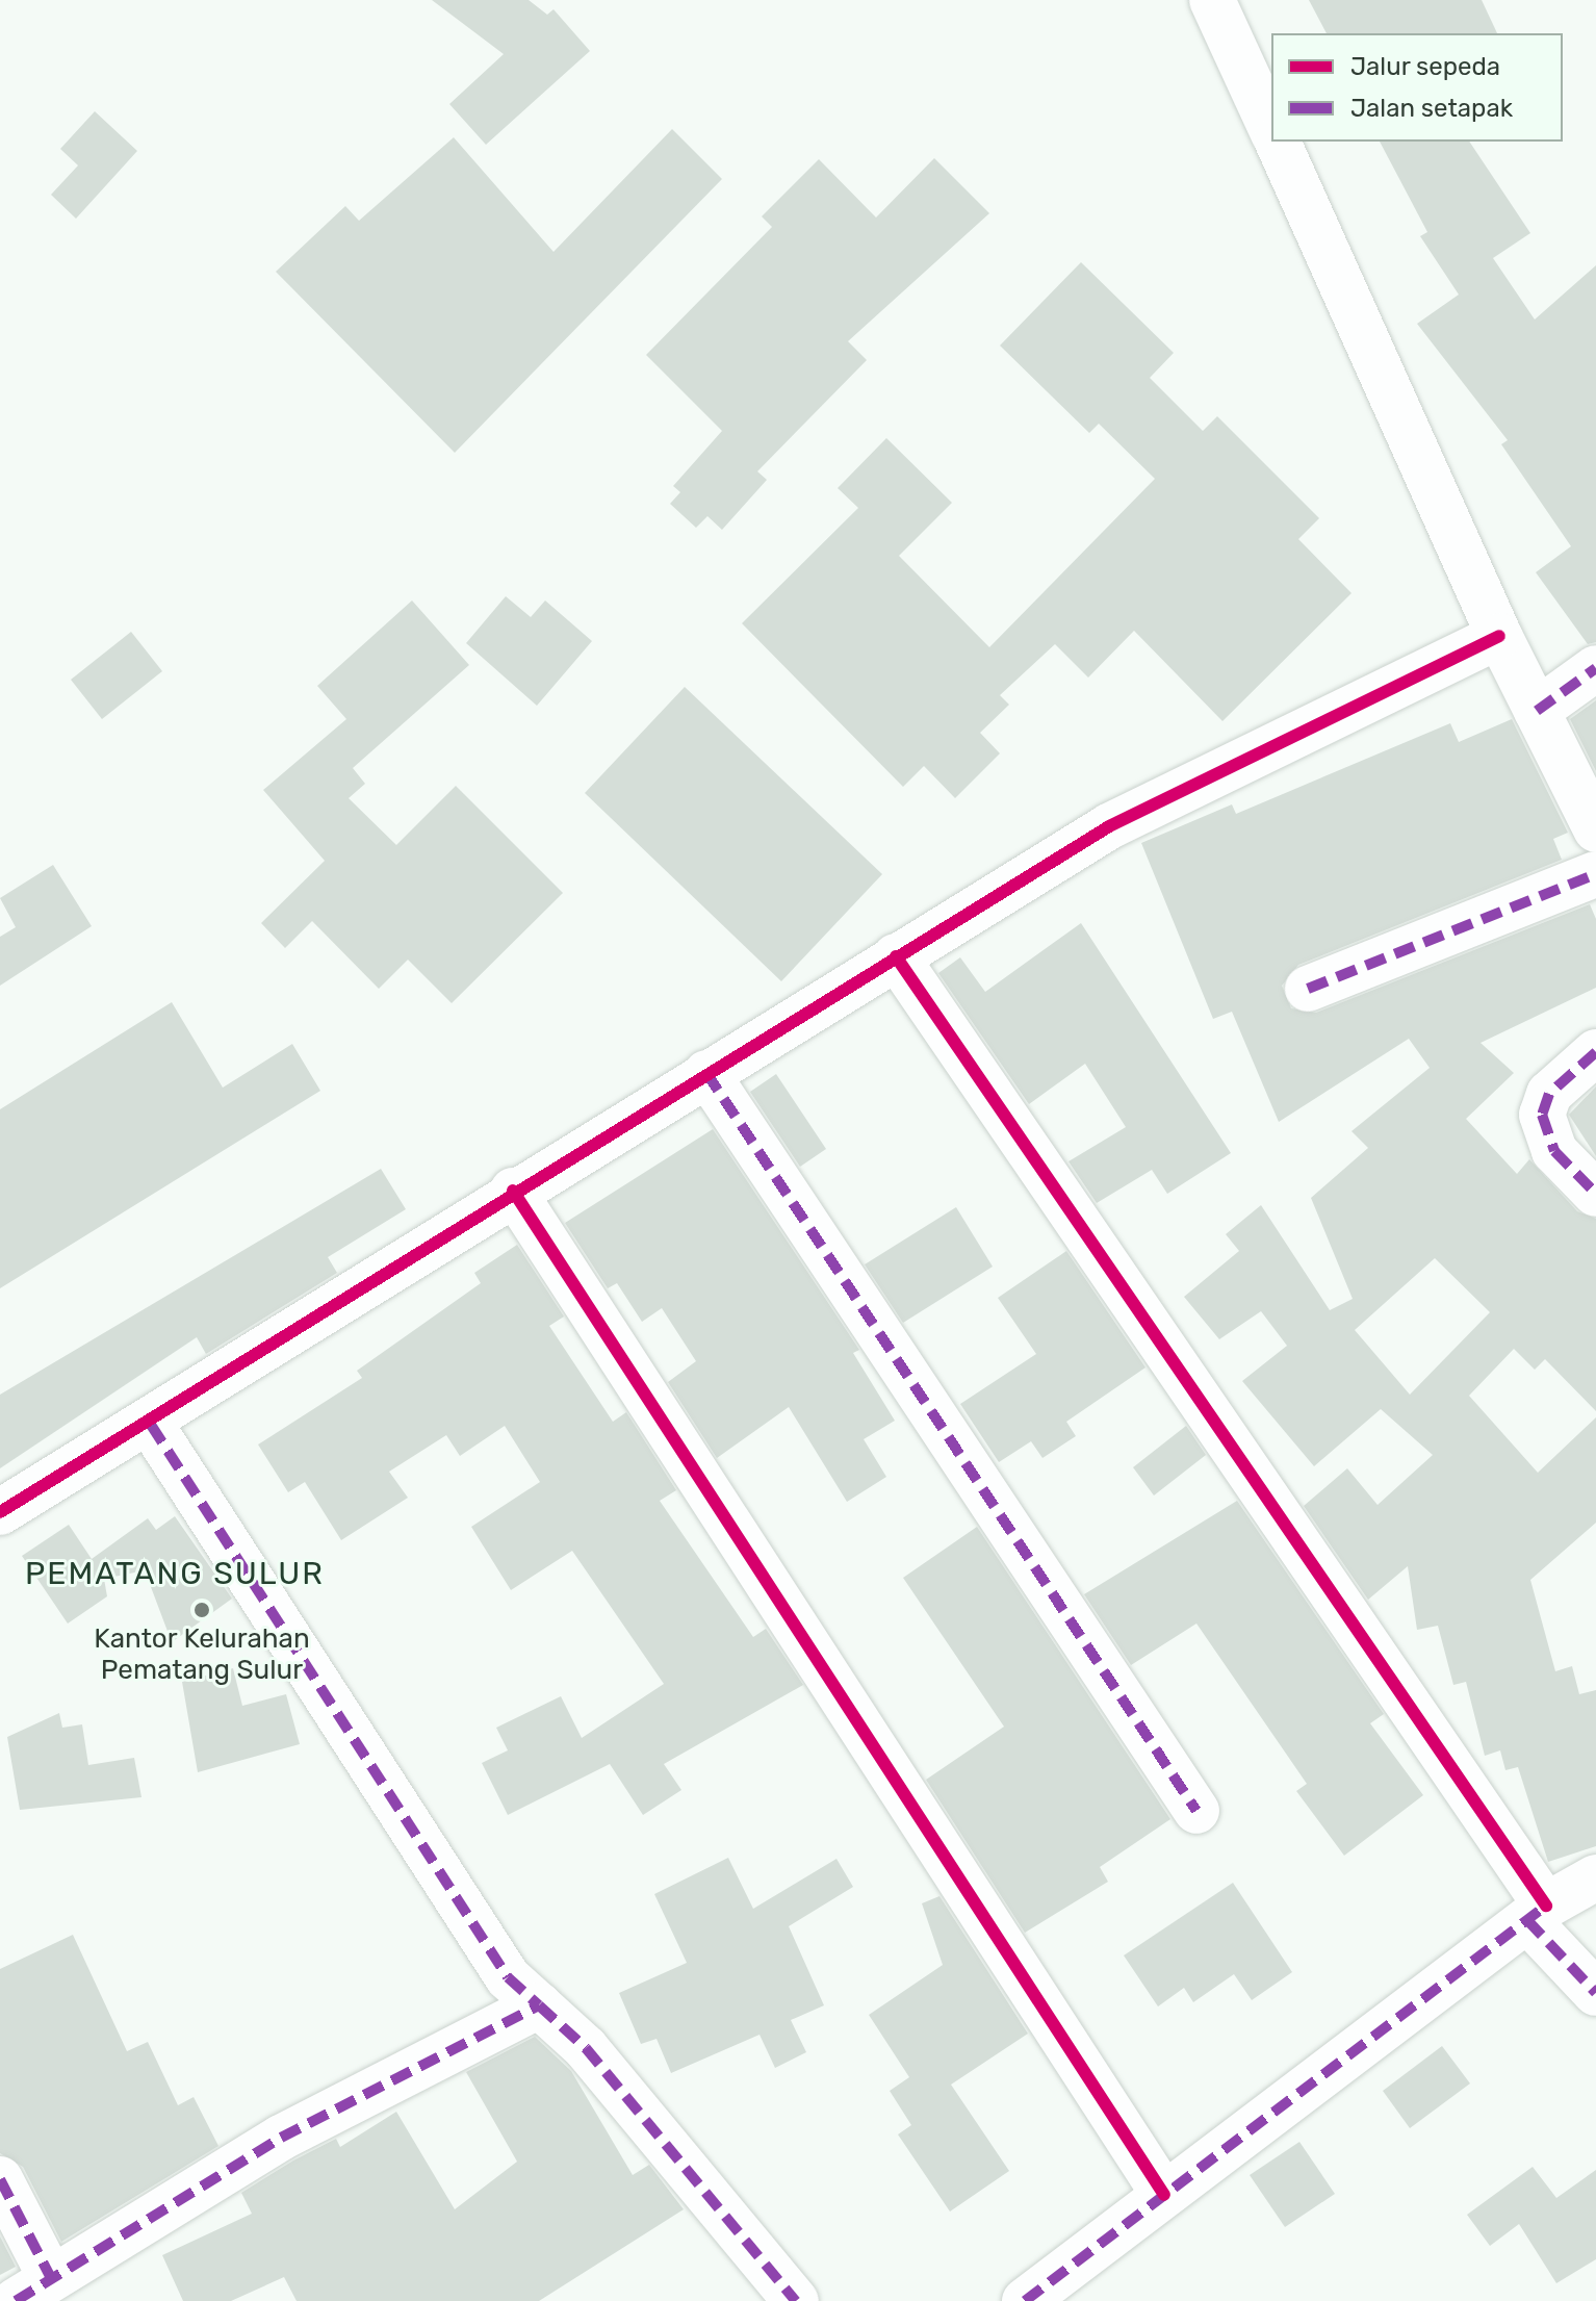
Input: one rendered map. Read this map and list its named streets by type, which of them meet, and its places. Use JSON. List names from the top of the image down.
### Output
{
  "districts": ["PEMATANG SULUR"],
  "places": ["Kantor Kelurahan Pematang Sulur"],
  "legend": ["Jalur sepeda", "Jalan setapak"]
}
